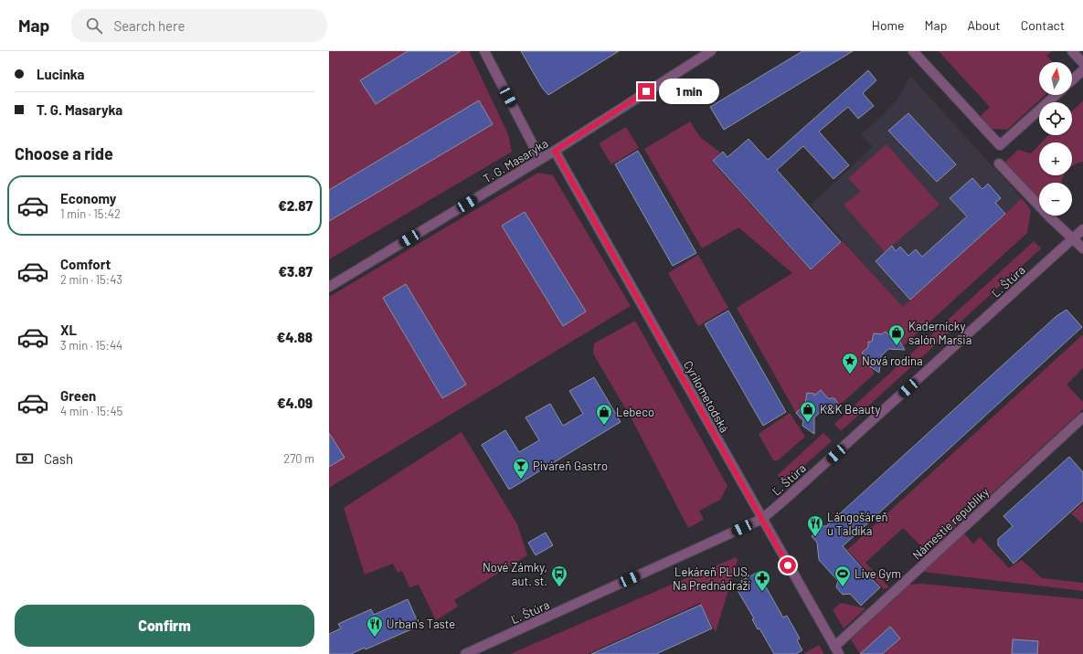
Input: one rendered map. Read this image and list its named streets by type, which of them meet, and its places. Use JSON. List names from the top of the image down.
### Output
{
  "streets": {
    "street": [
      "T. G. Masaryka",
      "Ľ. Štúra",
      "Cyrilometodská",
      "Námestie republiky"
    ]
  },
  "crossings": [
    ["T. G. Masaryka", "Cyrilometodská"],
    ["Ľ. Štúra", "Cyrilometodská"],
    ["Cyrilometodská", "Námestie republiky"]
  ],
  "places": {
    "shop": ["Kadernícky salón Marsia", "K&K Beauty", "Lebeco"],
    "place": ["Nová rodina"],
    "bar": ["Piváreň Gastro"],
    "restaurant": ["Lángošáreň u Taldíka", "Urban's Taste"],
    "bus stop": ["Nové Zámky, aut. st."],
    "sports": ["Live Gym"],
    "pharmacy": ["Lekáreň PLUS, Na Prednádraží"]
  },
  "north": "top",
  "page": {
    "header": "Map",
    "search": "Search here",
    "nav": [
      "Home",
      "Map",
      "About",
      "Contact"
    ],
    "banner": ["Lucinka", "T. G. Masaryka"],
    "map_buttons": ["+", "−"],
    "bubble": "1 min",
    "heading": "Choose a ride",
    "list": [
      {
        "name": "Economy",
        "note": "1 min · 15:42",
        "value": "€2.87"
      },
      {
        "name": "Comfort",
        "note": "2 min · 15:43",
        "value": "€3.87"
      },
      {
        "name": "XL",
        "note": "3 min · 15:44",
        "value": "€4.88"
      },
      {
        "name": "Green",
        "note": "4 min · 15:45",
        "value": "€4.09"
      }
    ],
    "pay": ["Cash", "270 m"],
    "buttons": "Confirm"
  }
}
